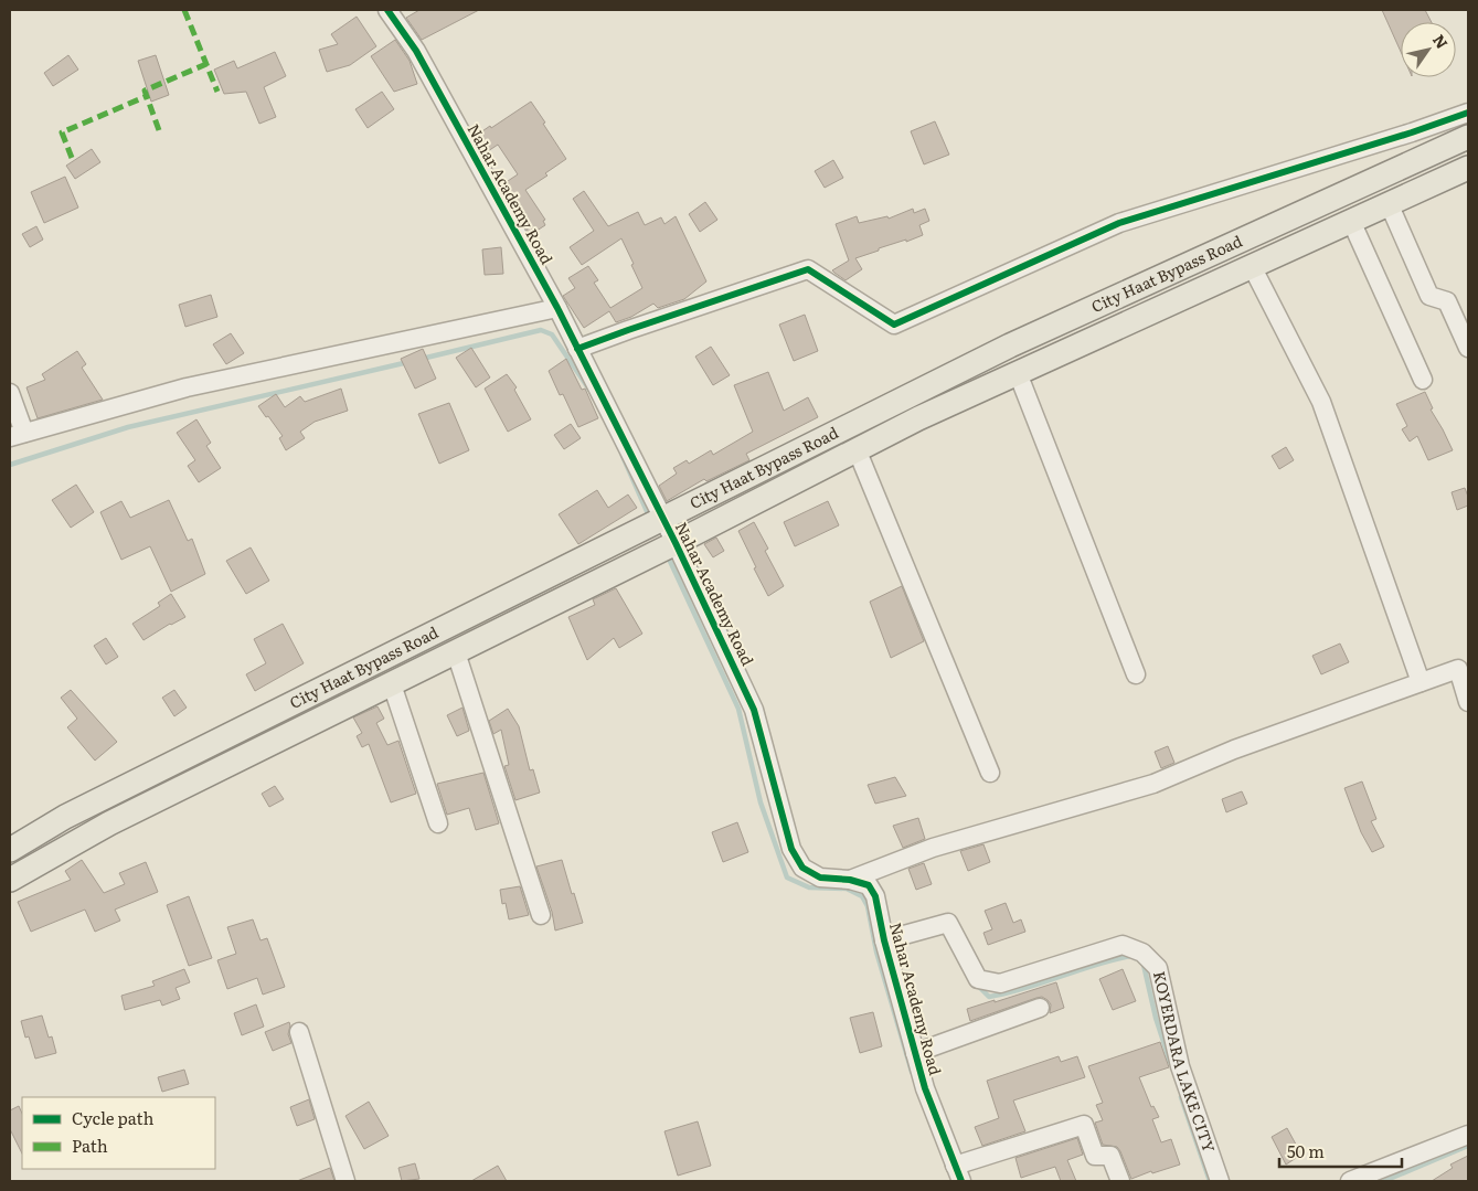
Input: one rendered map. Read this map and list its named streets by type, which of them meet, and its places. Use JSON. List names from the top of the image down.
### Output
{
  "streets": {
    "main road": ["City Haat Bypass Road"],
    "street": ["Nahar Academy Road", "KOYERDARA LAKE CITY"]
  },
  "crossings": [
    ["Nahar Academy Road", "City Haat Bypass Road"],
    ["Nahar Academy Road", "KOYERDARA LAKE CITY"]
  ],
  "legend": ["Cycle path", "Path"],
  "scale_bar": "50 m",
  "north": "top right"
}
